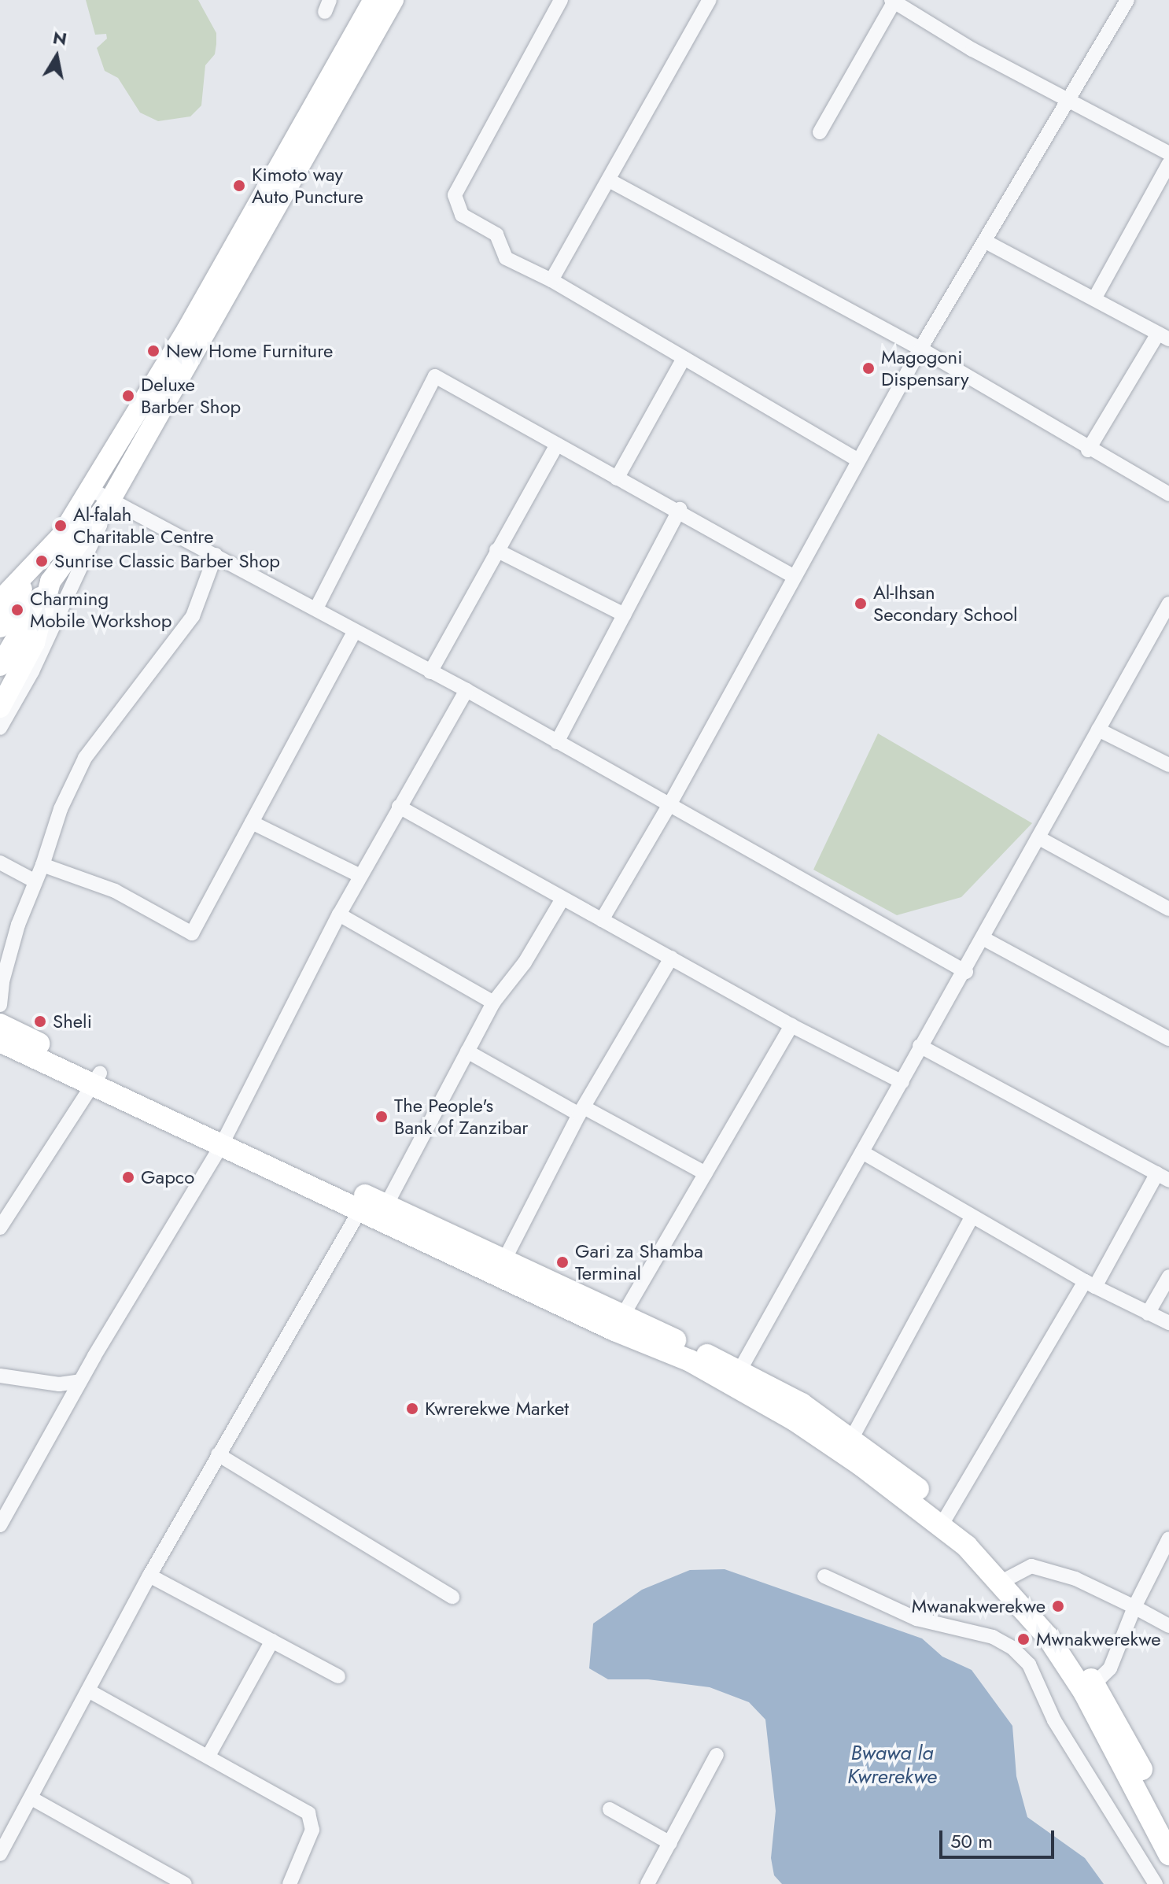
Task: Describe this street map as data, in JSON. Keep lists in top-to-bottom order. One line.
{"water":["Bwawa la Kwrerekwe"],"places":["Kimoto way Auto Puncture","New Home Furniture","Magogoni Dispensary","Deluxe Barber Shop","Al-falah Charitable Centre","Sunrise Classic Barber Shop","Al-Ihsan Secondary School","Charming Mobile Workshop","Sheli","The People's Bank of Zanzibar","Gapco","Gari za Shamba Terminal","Kwrerekwe Market","Mwanakwerekwe","Mwnakwerekwe"],"scale_bar":"50 m","north":"top"}
